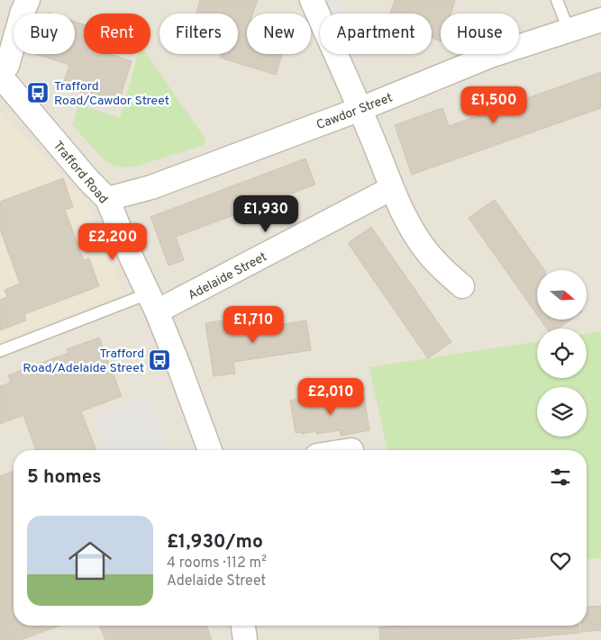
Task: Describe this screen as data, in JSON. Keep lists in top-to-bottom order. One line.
{"streets":{"street":["Cawdor Street","Trafford Road","Adelaide Street"]},"crossings":[["Cawdor Street","Trafford Road"],["Trafford Road","Adelaide Street"]],"places":{"bus stop":["Trafford Road/Cawdor Street","Trafford Road/Adelaide Street"]},"north":"right","page":{"chip":["Buy","Rent","Filters","New","Apartment","House"],"price":["£1,500","£1,930","£2,200","£1,710","£2,010"],"heading":"5 homes","list":[{"name":"£1,930/mo","note":"4 rooms · 112 m² · Adelaide Street"}]}}
